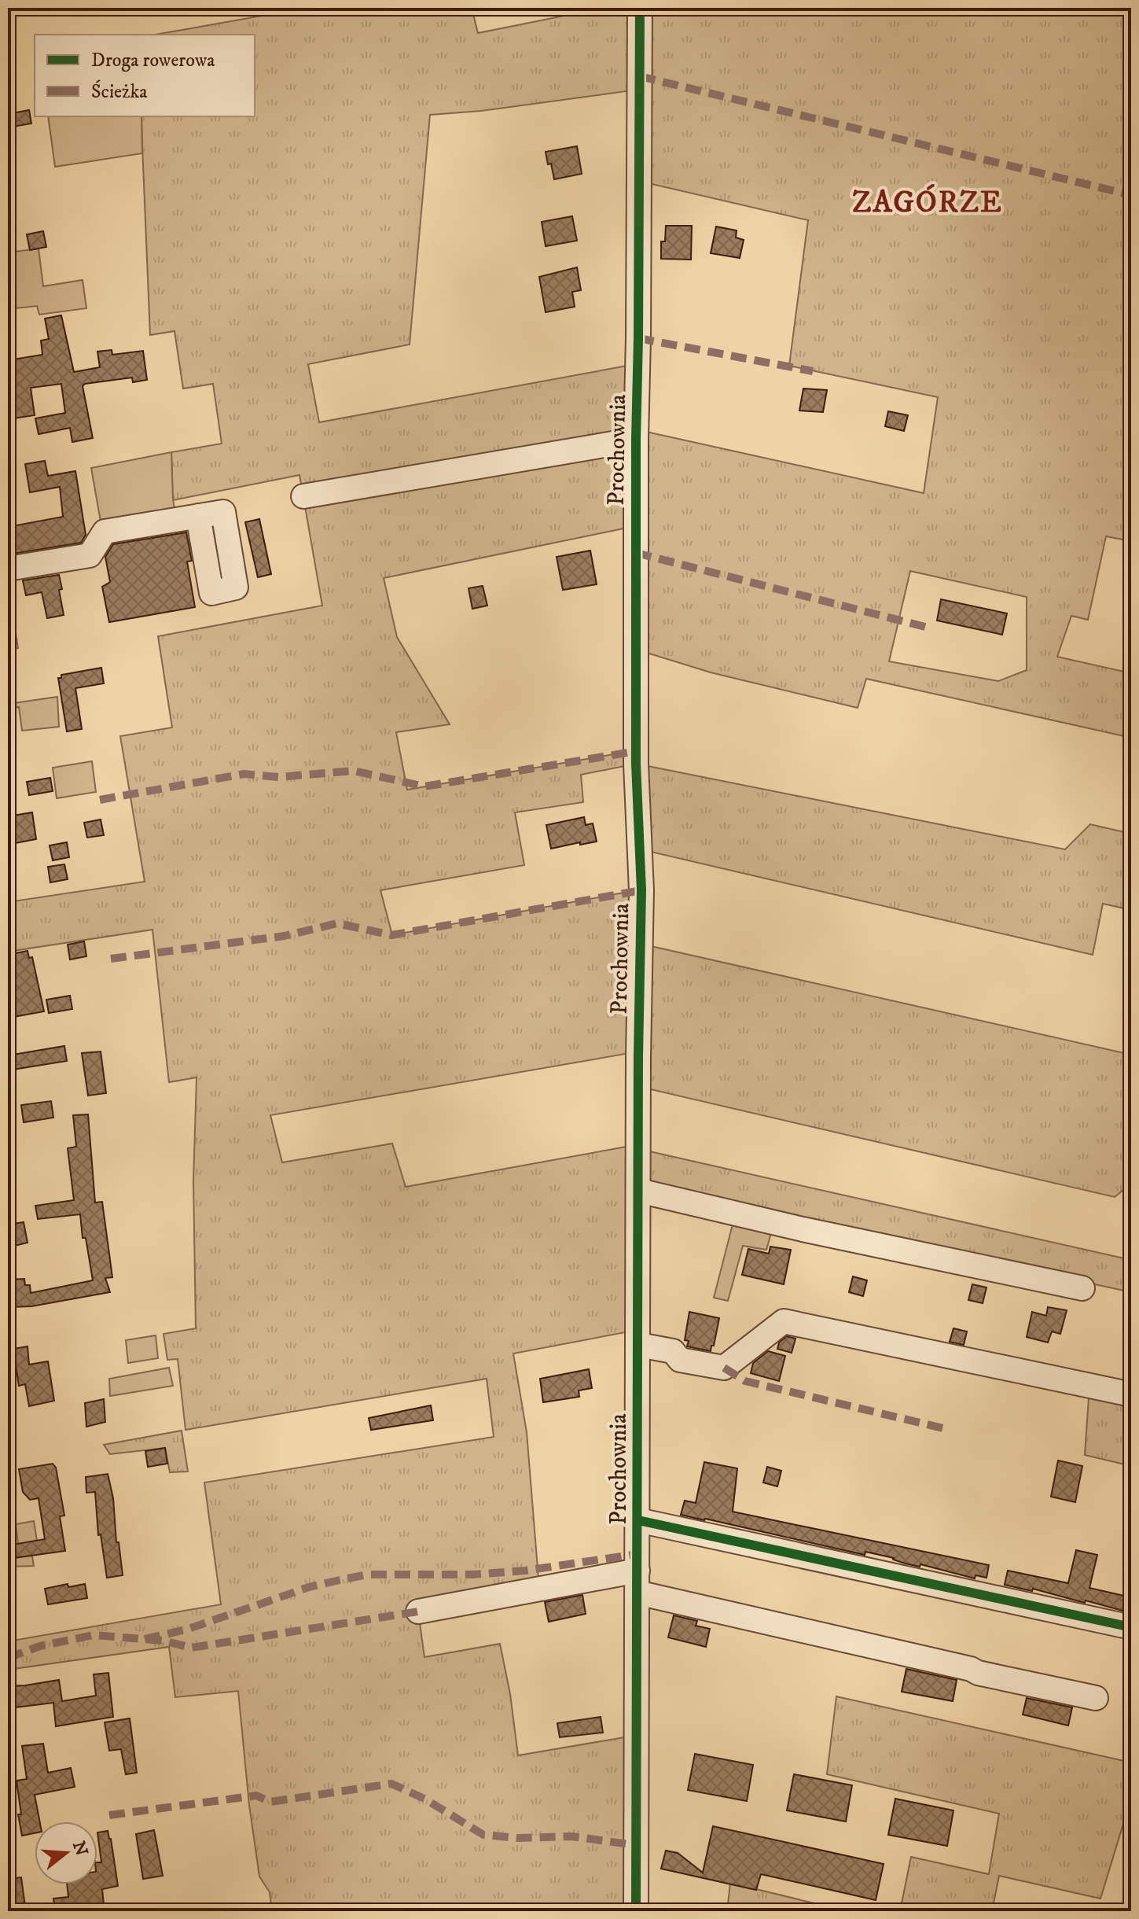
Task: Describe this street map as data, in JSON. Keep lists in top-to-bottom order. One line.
{"streets":{"street":["Prochownia"]},"districts":["ZAGÓRZE"],"legend":["Droga rowerowa","Ścieżka"],"north":"right"}
